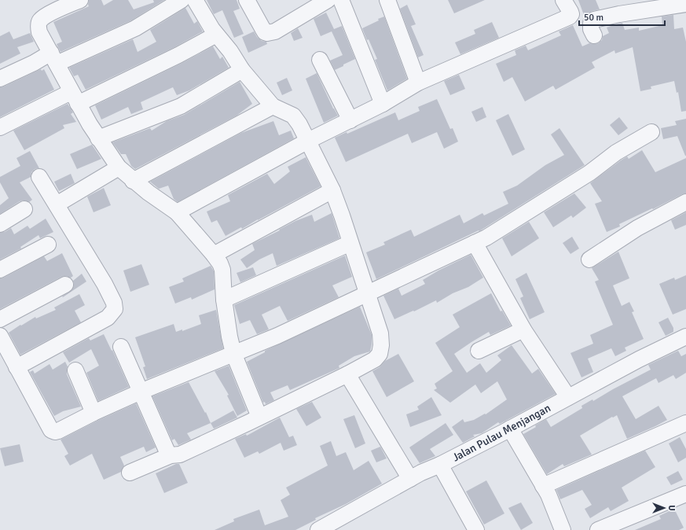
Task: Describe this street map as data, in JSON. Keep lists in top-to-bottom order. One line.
{"streets":{"street":["Jalan Pulau Menjangan"]},"scale_bar":"50 m","north":"right"}
